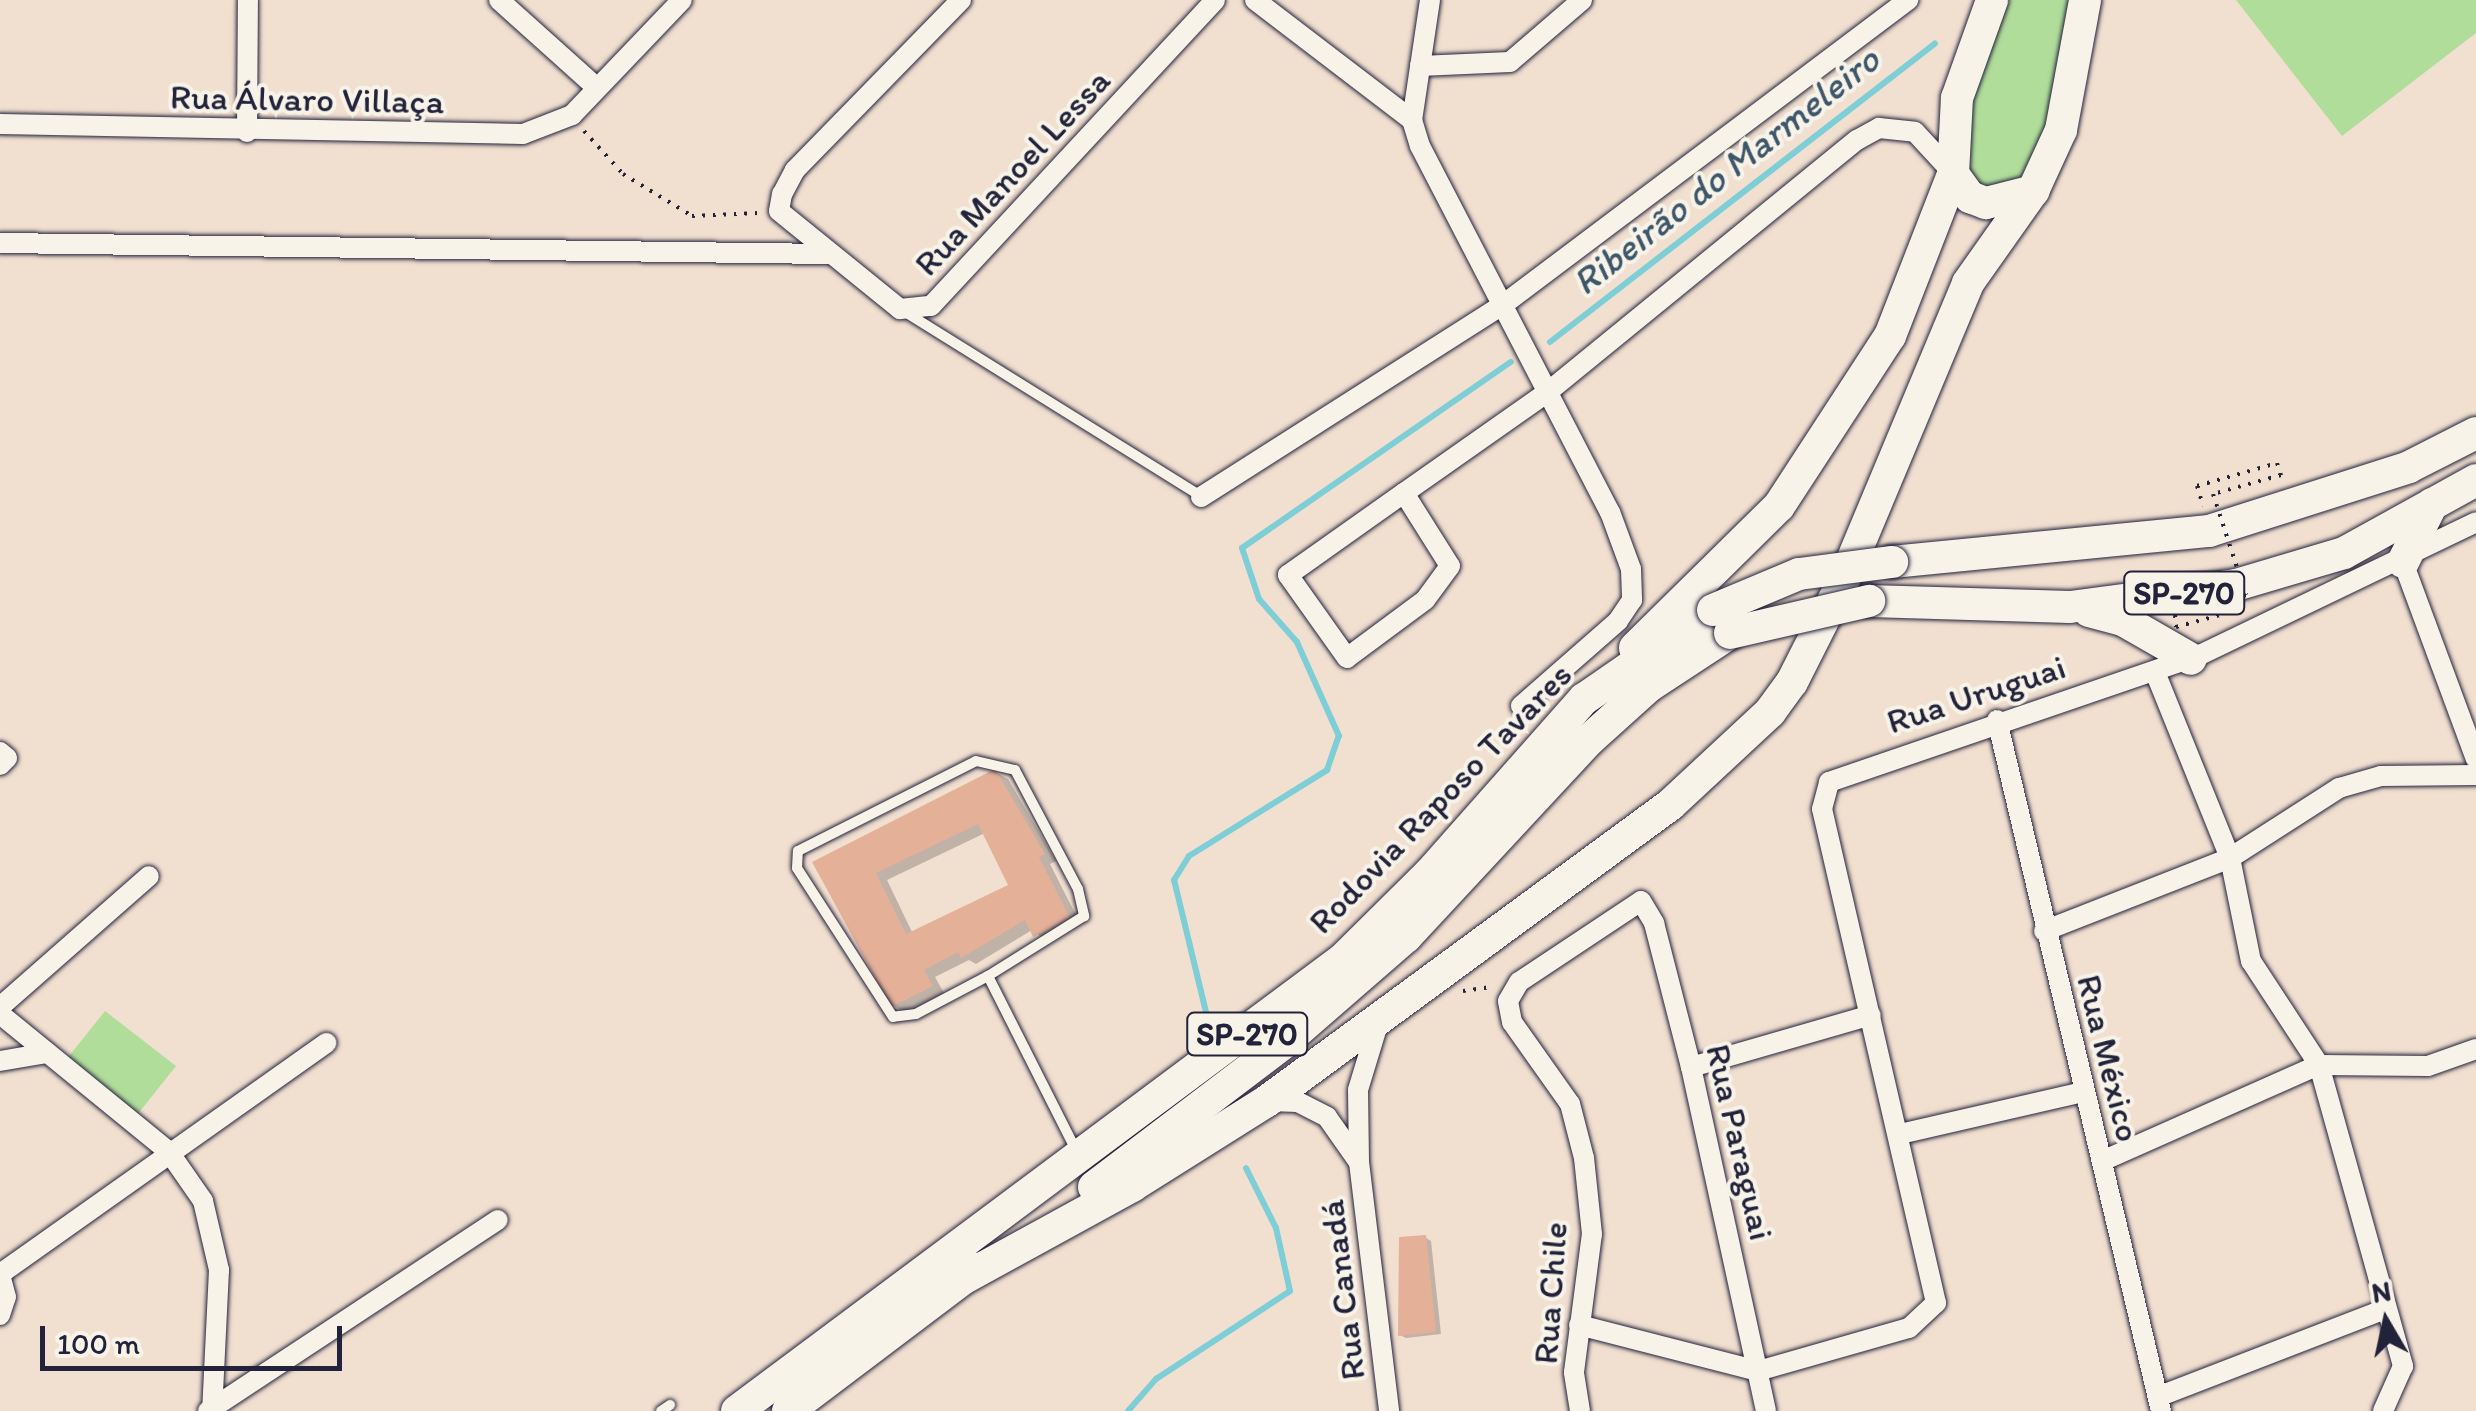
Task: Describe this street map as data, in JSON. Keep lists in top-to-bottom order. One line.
{"streets":{"highway":["SP-270","Rodovia Raposo Tavares"],"street":["Rua Álvaro Villaça","Rua Manoel Lessa","Rua Uruguai","Rua México","Rua Paraguai","Rua Canadá","Rua Chile"]},"crossings":[["Rua Uruguai","Rua México"],["Rua Uruguai","Rua Paraguai"],["Rua Paraguai","Rua Chile"]],"water":["Ribeirão do Marmeleiro"],"scale_bar":"100 m","north":"top"}
